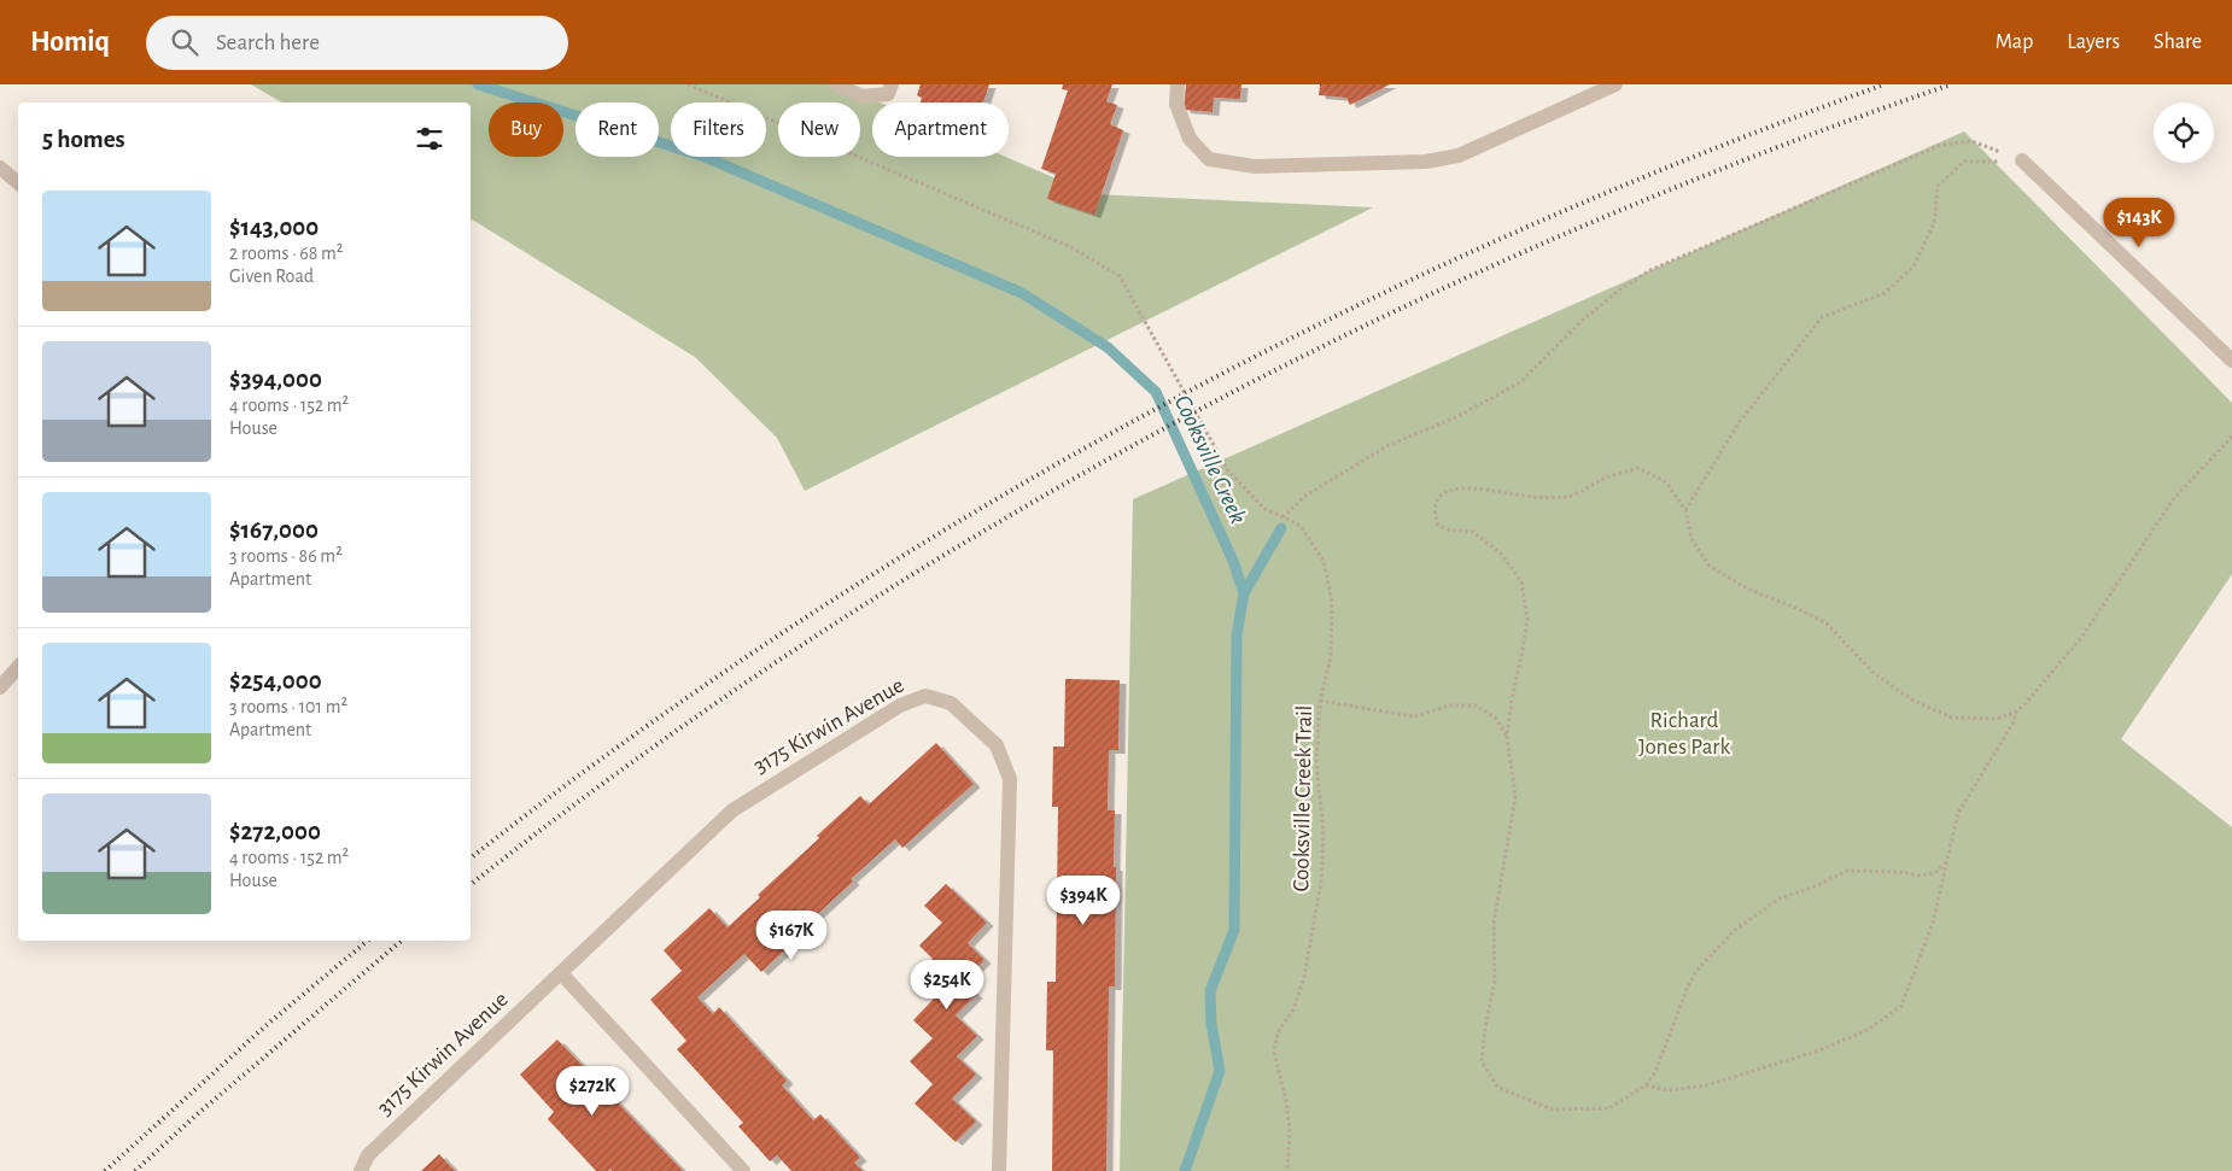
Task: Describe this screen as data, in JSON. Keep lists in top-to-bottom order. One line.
{"streets":{"street":["3175 Kirwin Avenue"],"path":["Cooksville Creek Trail"]},"water":["Cooksville Creek"],"parks":["Richard Jones Park"],"page":{"header":"Homiq","search":"Search here","nav":["Map","Layers","Share"],"chip":["Buy","Rent","Filters","New","Apartment"],"heading":"5 homes","list":[{"name":"$143,000","note":"2 rooms · 68 m² · Given Road"},{"name":"$394,000","note":"4 rooms · 152 m² · House"},{"name":"$167,000","note":"3 rooms · 86 m² · Apartment"},{"name":"$254,000","note":"3 rooms · 101 m² · Apartment"},{"name":"$272,000","note":"4 rooms · 152 m² · House"}],"price":["$143K","$394K","$167K","$254K","$272K"]}}
